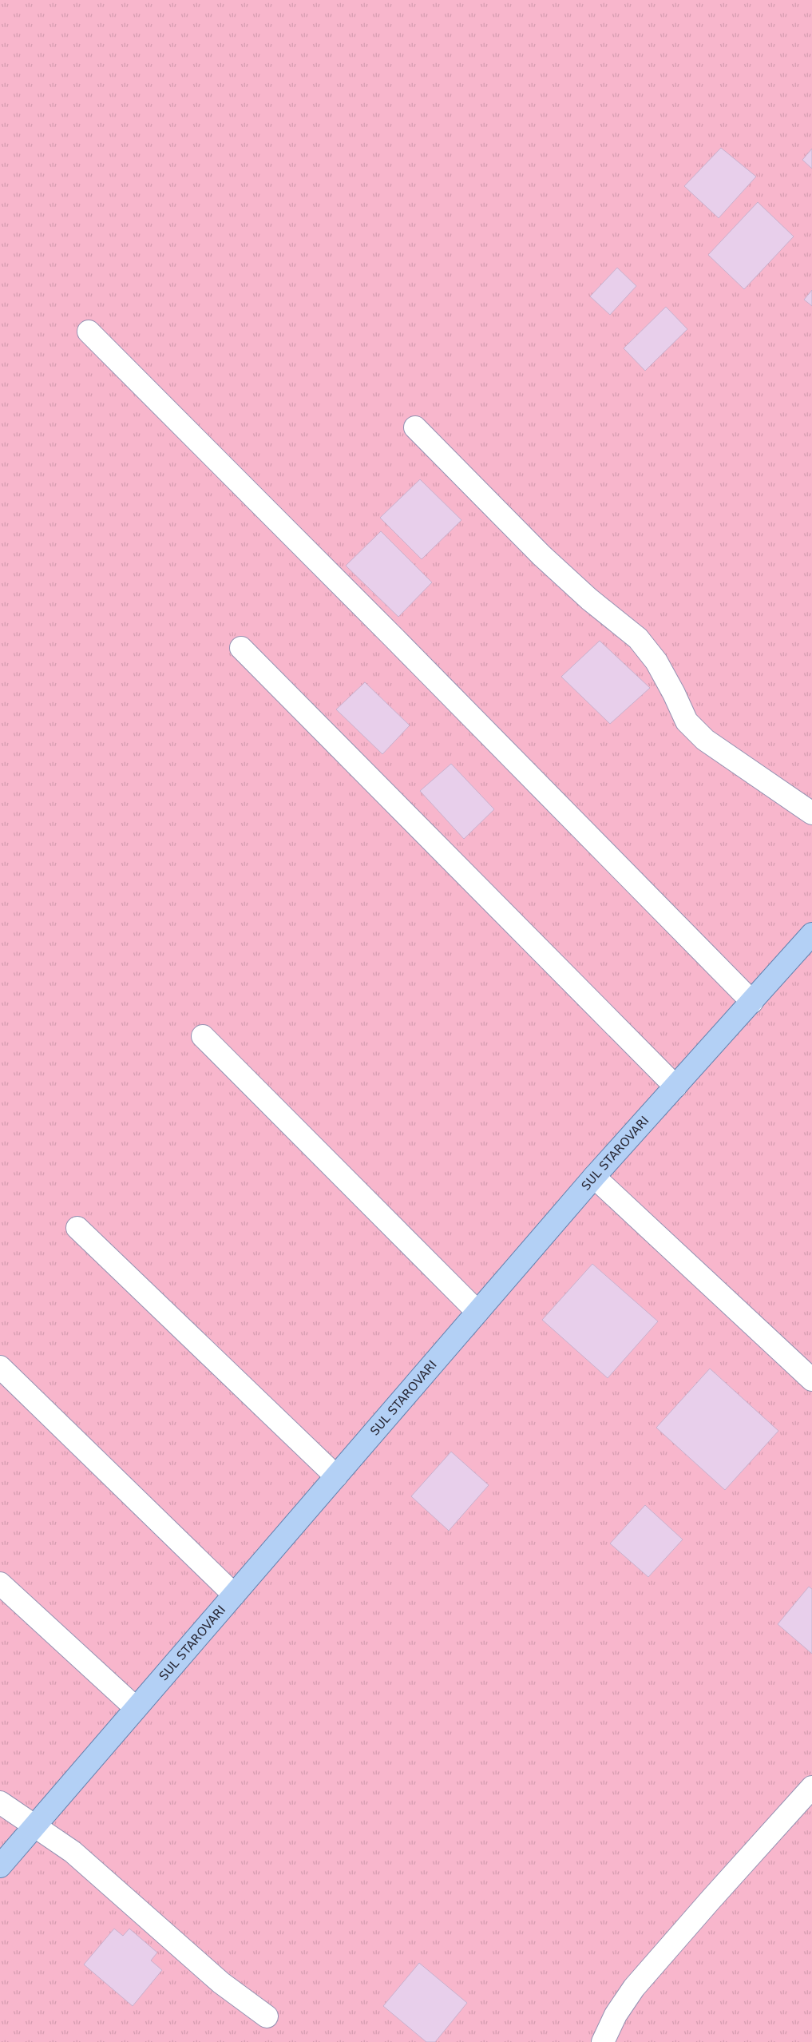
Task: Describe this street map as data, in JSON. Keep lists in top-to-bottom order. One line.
{"streets":{"main road":["SUL STAROVARI"]}}
